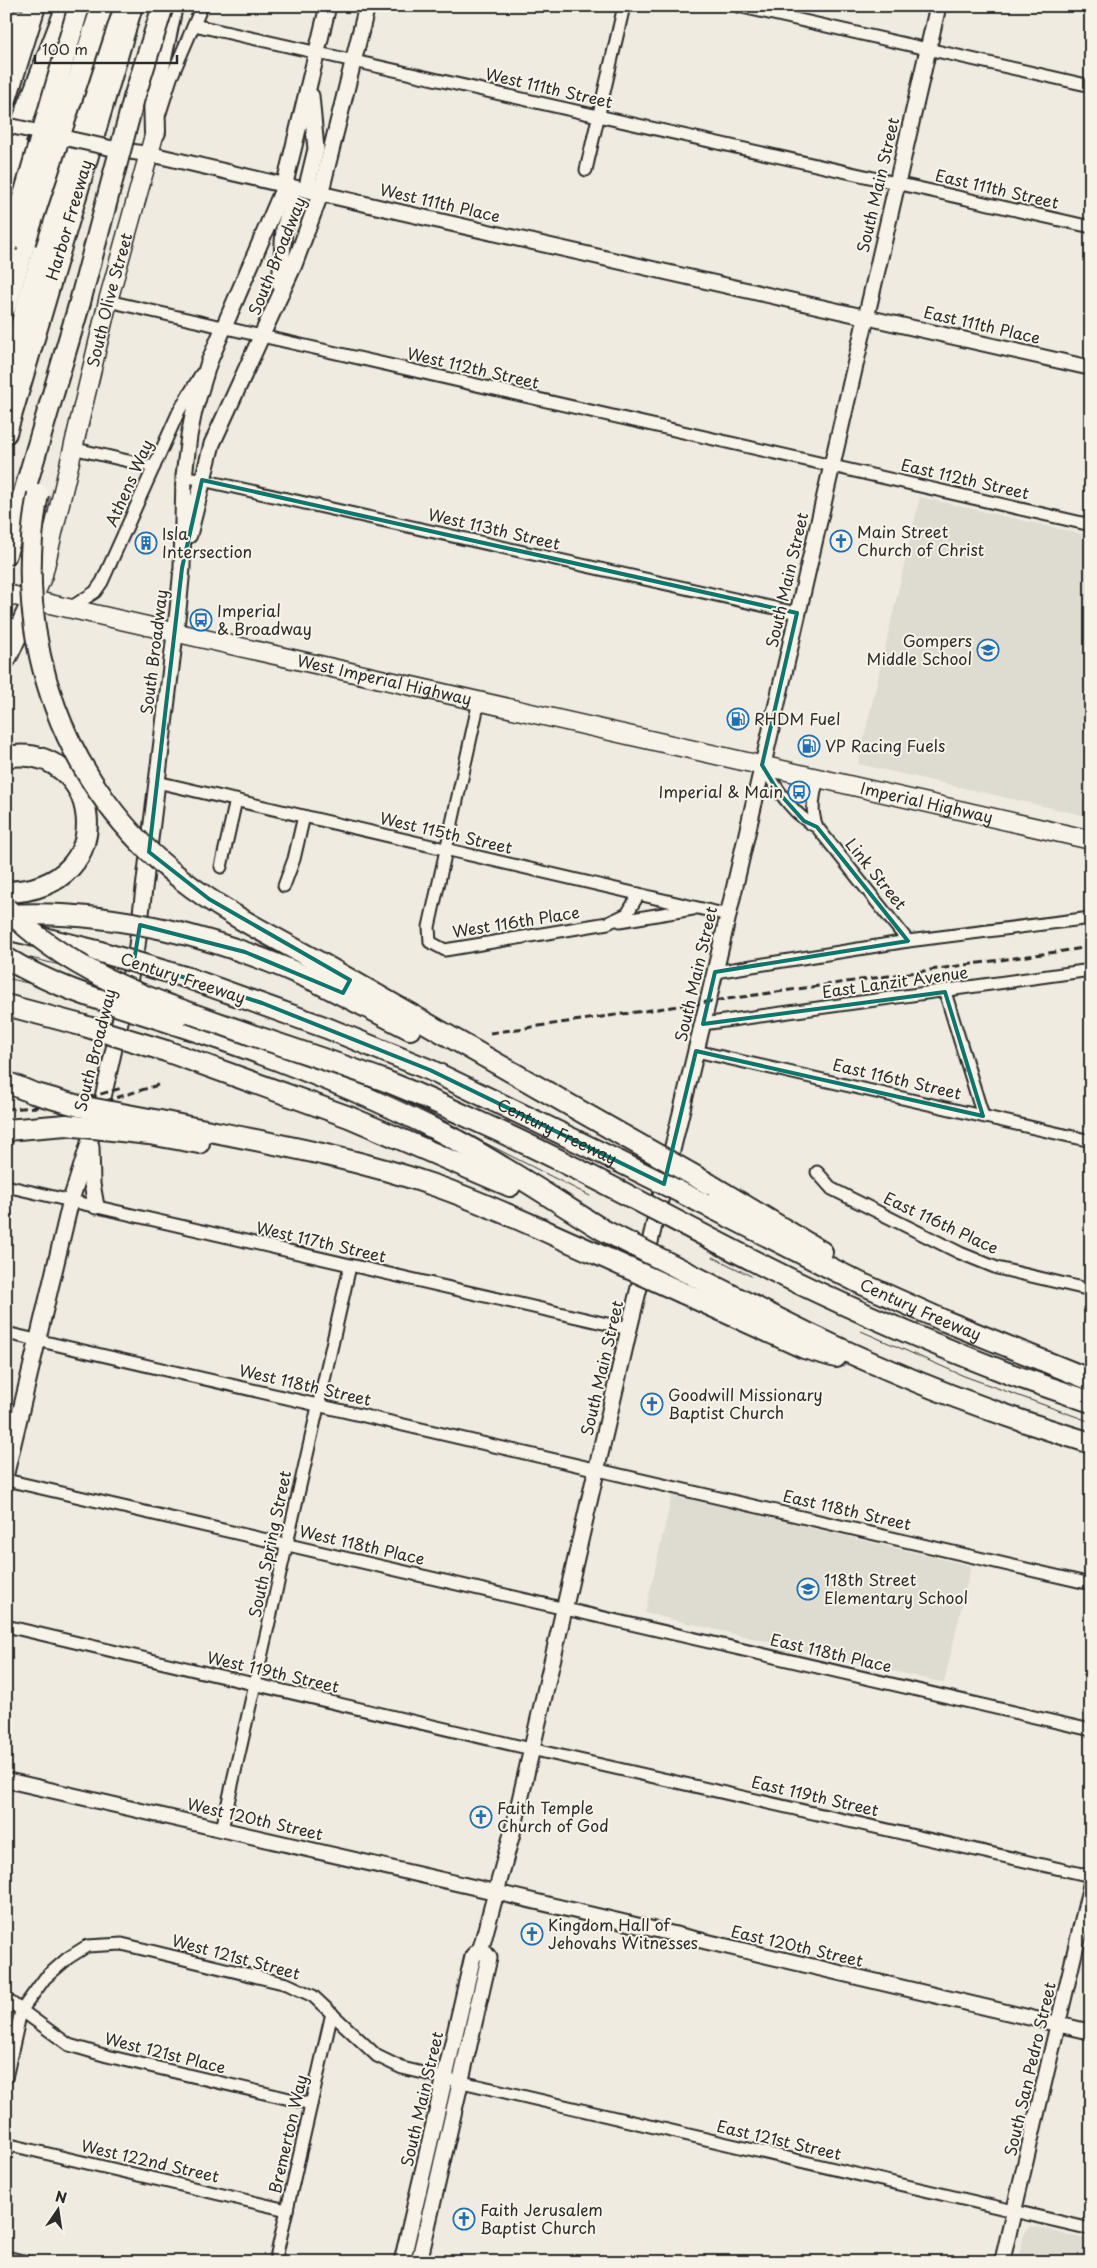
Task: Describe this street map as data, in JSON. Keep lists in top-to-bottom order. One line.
{"streets":{"highway":["Harbor Freeway","Century Freeway"],"main road":["South Main Street","South Broadway","South Olive Street","West Imperial Highway","Imperial Highway"],"street":["West 111th Street","East 111th Street","West 111th Place","East 111th Place","West 112th Street","East 112th Street","Athens Way","West 113th Street","West 115th Street","Link Street","West 116th Place","East Lanzit Avenue","East 116th Street","East 116th Place","West 117th Street","West 118th Street","East 118th Street","South Spring Street","West 118th Place","East 118th Place","West 119th Street","East 119th Street","West 120th Street","East 120th Street","West 121st Street","West 121st Place","South San Pedro Street","Bremerton Way","East 121st Street","West 122nd Street"]},"crossings":[["West 111th Street","South Main Street"],["West 111th Street","East 111th Street"],["West 111th Street","South Broadway"],["West 111th Street","South Olive Street"],["South Main Street","East 111th Street"],["South Main Street","West 111th Place"],["South Main Street","East 111th Place"],["South Main Street","West 112th Street"],["South Main Street","East 112th Street"],["South Main Street","West 113th Street"],["South Main Street","West Imperial Highway"],["South Main Street","Imperial Highway"],["South Main Street","West 115th Street"],["South Main Street","Link Street"],["South Main Street","East Lanzit Avenue"],["South Main Street","East 116th Street"],["South Main Street","West 117th Street"],["South Main Street","West 118th Street"],["South Main Street","East 118th Street"],["South Main Street","West 118th Place"],["South Main Street","East 118th Place"],["South Main Street","West 119th Street"],["South Main Street","East 119th Street"],["South Main Street","West 120th Street"],["South Main Street","East 120th Street"],["South Main Street","West 121st Street"],["South Main Street","East 121st Street"],["West 111th Place","South Broadway"],["West 111th Place","South Olive Street"],["West 111th Place","East 111th Place"],["South Broadway","West 112th Street"],["South Broadway","Athens Way"],["South Broadway","West 113th Street"],["South Broadway","West Imperial Highway"],["South Broadway","West 115th Street"],["South Broadway","West 117th Street"],["South Broadway","West 118th Street"],["South Olive Street","West 112th Street"],["South Olive Street","West Imperial Highway"],["West 112th Street","East 112th Street"],["Athens Way","West Imperial Highway"],["West Imperial Highway","Imperial Highway"],["West Imperial Highway","Link Street"],["Imperial Highway","Link Street"],["West 115th Street","West 116th Place"],["West 117th Street","South Spring Street"],["West 118th Street","East 118th Street"],["West 118th Street","South Spring Street"],["South Spring Street","West 118th Place"],["South Spring Street","West 119th Street"],["South Spring Street","West 120th Street"],["West 118th Place","East 118th Place"],["West 119th Street","East 119th Street"],["West 120th Street","East 120th Street"],["East 120th Street","South San Pedro Street"],["West 121st Street","West 121st Place"],["West 121st Street","Bremerton Way"],["West 121st Street","East 121st Street"],["West 121st Place","Bremerton Way"],["South San Pedro Street","East 121st Street"],["Bremerton Way","West 122nd Street"]],"places":{"church":["Main Street Church of Christ","Goodwill Missionary Baptist Church","Faith Temple Church of God","Kingdom Hall of Jehovahs Witnesses","Faith Jerusalem Baptist Church"],"building":["Isla Intersection"],"bus stop":["Imperial & Broadway","Imperial & Main"],"school or university":["Gompers Middle School","118th Street Elementary School"],"fuel station":["RHDM Fuel","VP Racing Fuels"]},"scale_bar":"100 m","north":"top"}
